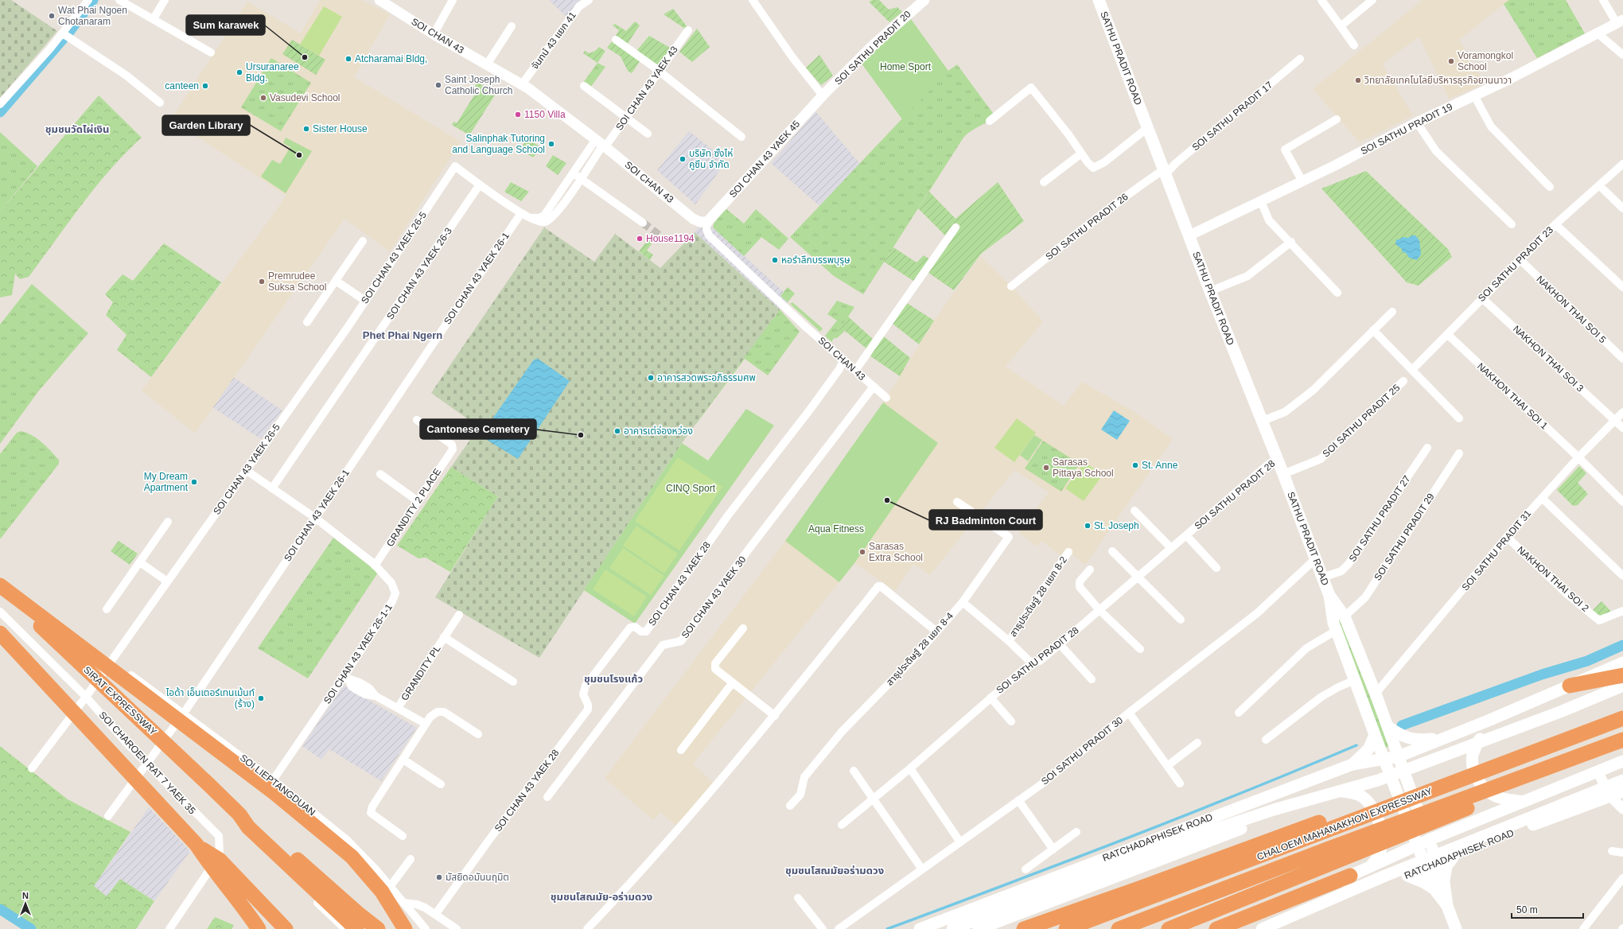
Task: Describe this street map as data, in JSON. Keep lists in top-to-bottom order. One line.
{"streets":{"highway":["SIRAT EXPRESSWAY","CHALOEM MAHANAKHON EXPRESSWAY"],"main road":["SATHU PRADIT ROAD","RATCHADAPHISEK ROAD"],"street":["SOI CHAN 43","จันทน์ 43 แยก 41","SOI SATHU PRADIT 20","SOI CHAN 43 YAEK 43","SOI SATHU PRADIT 17","SOI SATHU PRADIT 19","SOI CHAN 43 YAEK 45","SOI SATHU PRADIT 26","SOI CHAN 43 YAEK 26-5","SOI SATHU PRADIT 23","SOI CHAN 43 YAEK 26-3","SOI CHAN 43 YAEK 26-1","NAKHON THAI SOI 5","NAKHON THAI SOI 3","NAKHON THAI SOI 1","SOI SATHU PRADIT 25","SOI SATHU PRADIT 28","GRANDITY 2 PLACE","SOI SATHU PRADIT 27","SOI SATHU PRADIT 29","SOI SATHU PRADIT 31","NAKHON THAI SOI 2","SOI CHAN 43 YAEK 28","สาธุประดิษฐ์ 28 แยก 8-2","SOI CHAN 43 YAEK 30","สาธุประดิษฐ์ 28 แยก 8-4","SOI CHAN 43 YAEK 26-1-1","GRANDITY PL","SOI SATHU PRADIT 30","SOI CHAROEN RAT 7 YAEK 35","SOI LIEPTANGDUAN"]},"crossings":[["SOI CHAN 43","จันทน์ 43 แยก 41"],["SOI CHAN 43","SOI CHAN 43 YAEK 43"],["SOI CHAN 43","SOI CHAN 43 YAEK 45"],["SOI CHAN 43","SOI CHAN 43 YAEK 28"],["SOI CHAN 43","SOI CHAN 43 YAEK 30"],["SOI SATHU PRADIT 20","SOI CHAN 43 YAEK 45"],["SATHU PRADIT ROAD","SOI SATHU PRADIT 17"],["SATHU PRADIT ROAD","SOI SATHU PRADIT 19"],["SATHU PRADIT ROAD","SOI SATHU PRADIT 26"],["SATHU PRADIT ROAD","SOI SATHU PRADIT 25"],["SATHU PRADIT ROAD","SOI SATHU PRADIT 28"],["SATHU PRADIT ROAD","SOI SATHU PRADIT 27"],["SATHU PRADIT ROAD","SOI SATHU PRADIT 29"],["SATHU PRADIT ROAD","SOI SATHU PRADIT 31"],["SATHU PRADIT ROAD","SOI SATHU PRADIT 30"],["SATHU PRADIT ROAD","RATCHADAPHISEK ROAD"],["SOI SATHU PRADIT 17","SOI SATHU PRADIT 26"],["SOI CHAN 43 YAEK 26-5","SOI CHAN 43 YAEK 26-3"],["SOI CHAN 43 YAEK 26-5","SOI CHAN 43 YAEK 26-1-1"],["SOI CHAN 43 YAEK 26-5","SOI CHAROEN RAT 7 YAEK 35"],["SOI CHAN 43 YAEK 26-5","SOI LIEPTANGDUAN"],["SOI SATHU PRADIT 23","NAKHON THAI SOI 5"],["SOI SATHU PRADIT 23","NAKHON THAI SOI 3"],["SOI SATHU PRADIT 23","NAKHON THAI SOI 1"],["SOI CHAN 43 YAEK 26-3","SOI CHAN 43 YAEK 26-1-1"],["SOI CHAN 43 YAEK 26-1","SOI CHAN 43 YAEK 26-1-1"],["SOI CHAN 43 YAEK 26-1","SOI CHAROEN RAT 7 YAEK 35"],["SOI CHAN 43 YAEK 26-1","SOI LIEPTANGDUAN"],["NAKHON THAI SOI 3","SOI SATHU PRADIT 31"],["NAKHON THAI SOI 1","SOI SATHU PRADIT 31"],["GRANDITY 2 PLACE","SOI CHAN 43 YAEK 26-1-1"],["SOI SATHU PRADIT 31","NAKHON THAI SOI 2"],["SOI CHAN 43 YAEK 26-1-1","GRANDITY PL"],["SOI CHAN 43 YAEK 26-1-1","SOI LIEPTANGDUAN"]],"districts":["ชุมชนวัดไผ่เงิน","Phet Phai Ngern","ชุมชนโรงแก้ว","ชุมชนโสณมัยอร่ามดวง","ชุมชนโสณมัย-อร่ามดวง"],"parks":["Home Sport","CINQ Sport","Aqua Fitness"],"places":["Wat Phai Ngoen Chotanaram","Sum karawek","Atcharamai Bldg,","Voramongkol School","Ursuranaree Bldg.","วิทยาลัยเทคโนโลยีบริหารธุรกิจยานนาวา","Saint Joseph Catholic Church","canteen","Vasudevi School","1150 Villa","Sister House","Salinphak Tutoring and Language School","Garden Library","บริษัท ซั่งไห่ คูซีน จำกัด","House1194","หอรำลึกบรรพบุรุษ","Premrudee Suksa School","อาคารสวดพระอภิธรรมศพ","อาคารเต่จ่องหว่อง","Cantonese Cemetery","St. Anne","Sarasas Pittaya School","My Dream Apartment","RJ Badminton Court","St. Joseph","Sarasas Extra School","ไอด้า เอ็นเตอร์เทนเม้นท์ (ร้าง)","มัสยิดอมันนฤมิต"],"scale_bar":"50 m","north":"top"}
